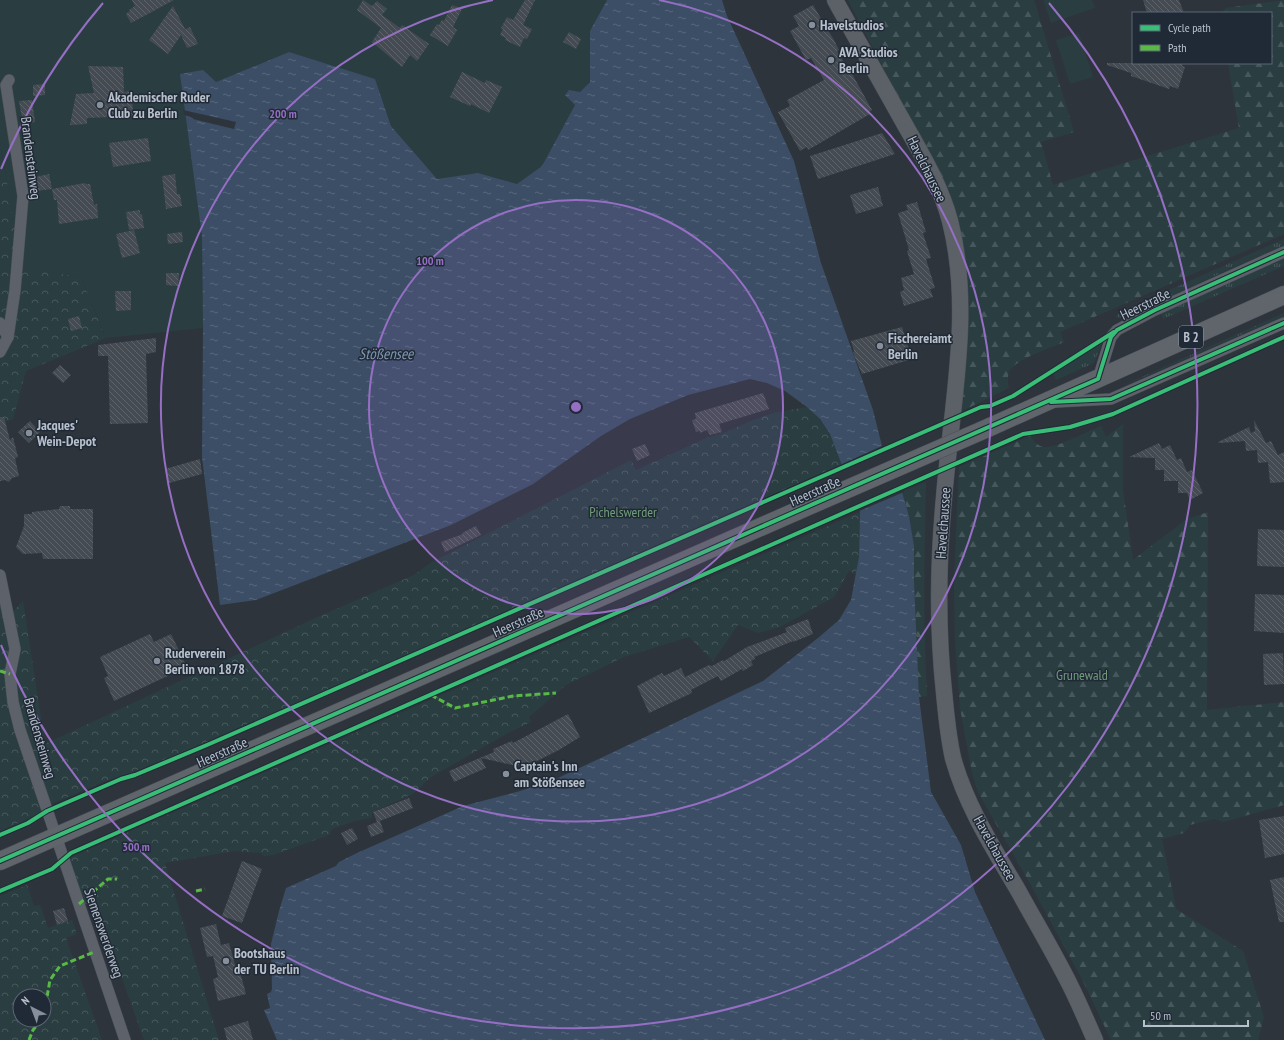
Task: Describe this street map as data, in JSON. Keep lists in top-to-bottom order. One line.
{"streets":{"main road":["Heerstraße","B 2"],"street":["Brandensteinweg","Havelchaussee","Siemenswerderweg"]},"crossings":[["Brandensteinweg","Heerstraße"],["Brandensteinweg","Siemenswerderweg"],["Heerstraße","Siemenswerderweg"]],"water":["Stößensee"],"parks":["Pichelswerder","Grunewald"],"places":["Havelstudios","AVA Studios Berlin","Akademischer Ruder Club zu Berlin","Fischereiamt Berlin","Jacques' Wein-Depot","Ruderverein Berlin von 1878","Captain's Inn am Stößensee","Bootshaus der TU Berlin"],"legend":["Cycle path","Path"],"scale_bar":"50 m","north":"top left","rings":["200 m","100 m","300 m"]}
